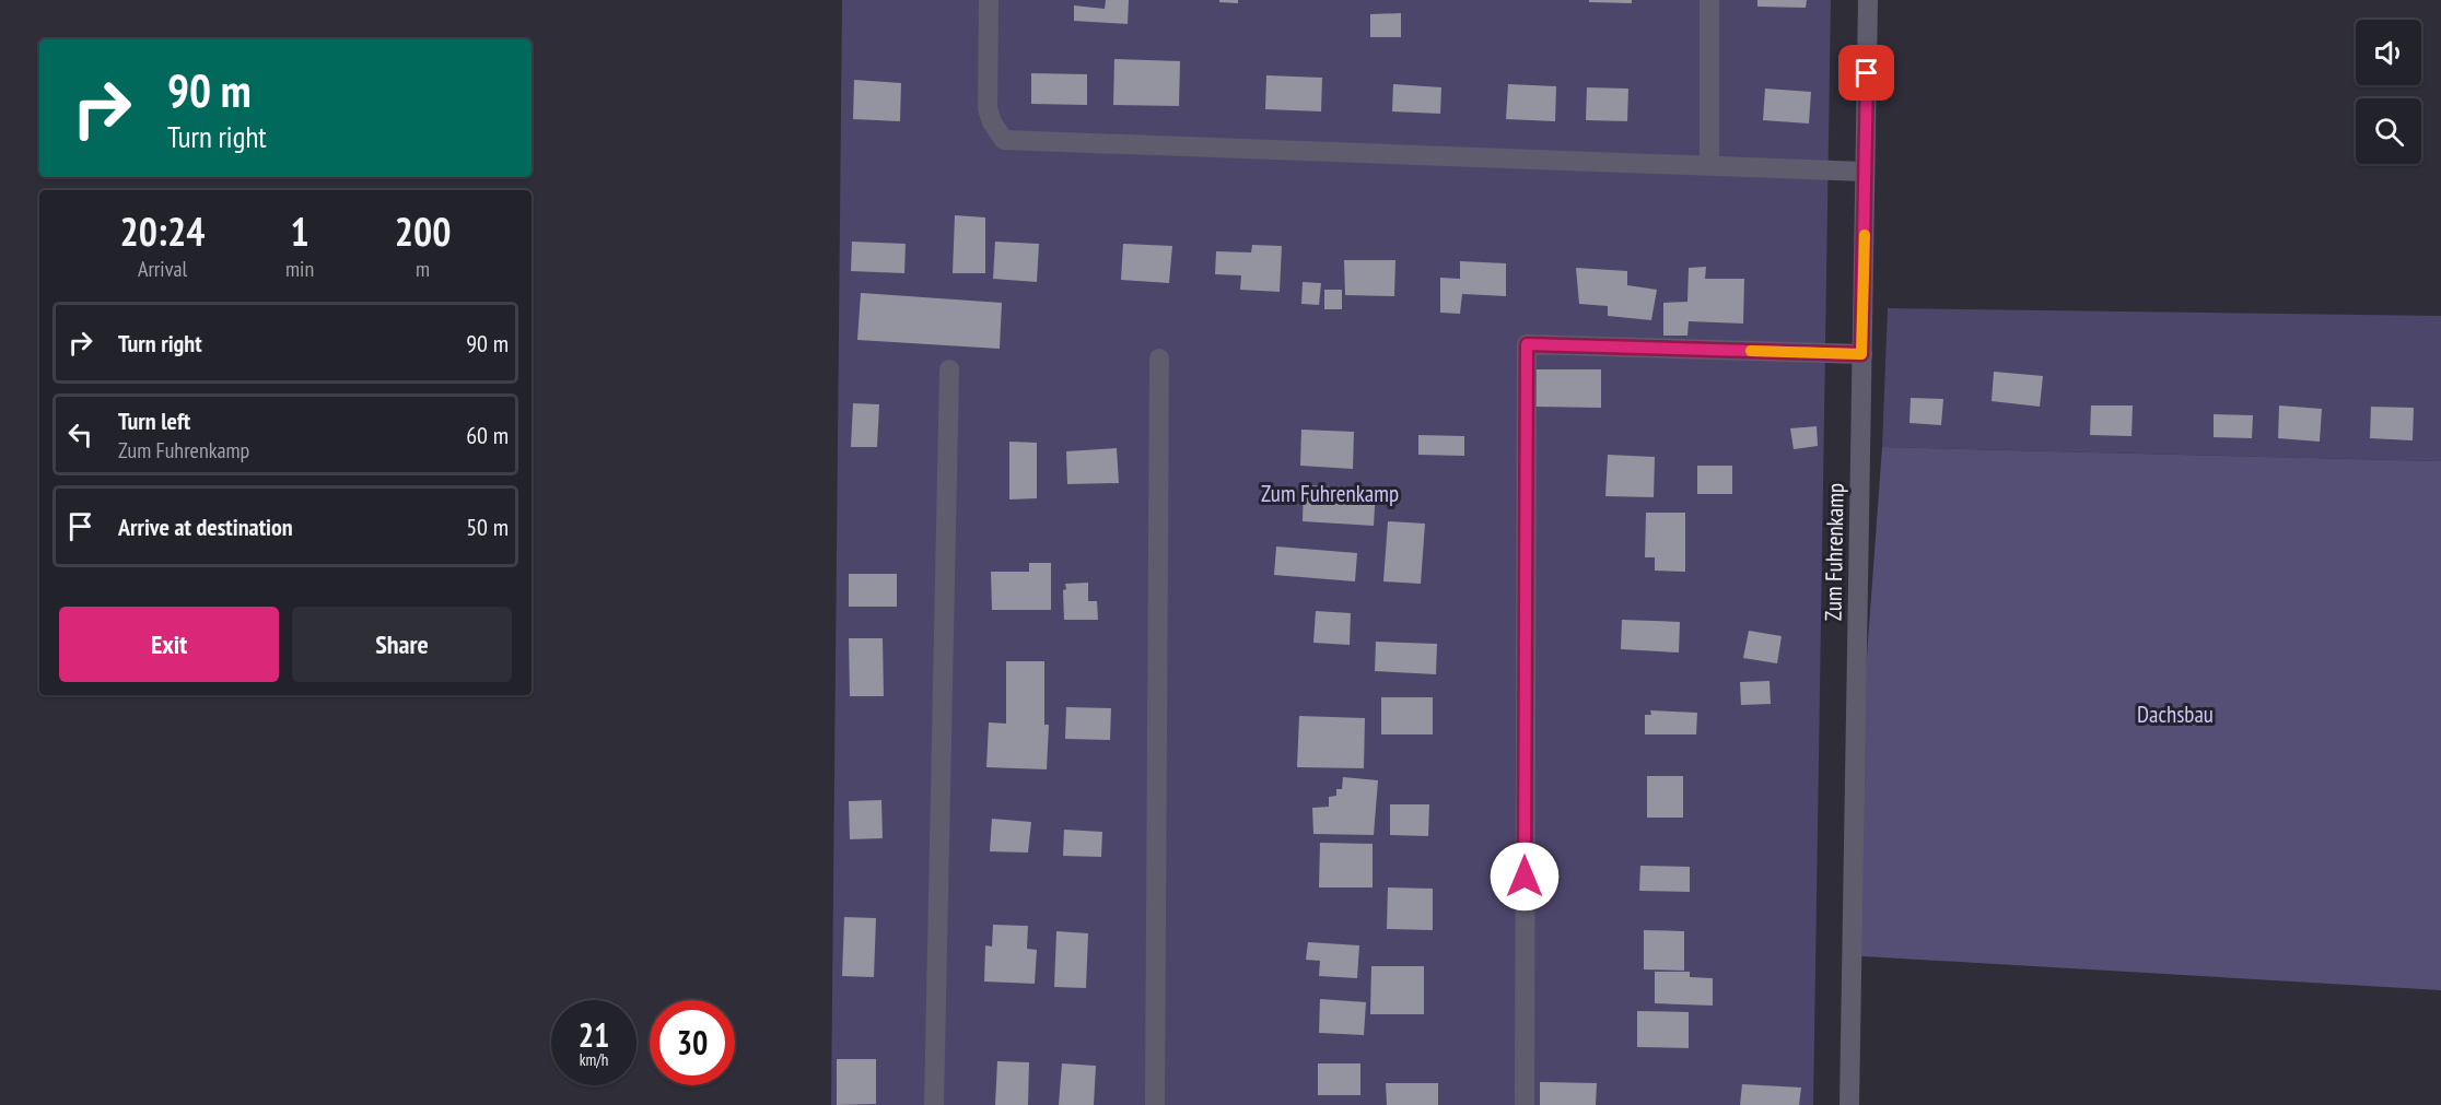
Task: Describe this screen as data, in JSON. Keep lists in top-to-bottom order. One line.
{"streets":{"street":["Zum Fuhrenkamp"]},"parks":["Zum Fuhrenkamp","Dachsbau"],"page":{"turn":["90 m","Turn right"],"eta":["20:24","Arrival","1","min","200","m"],"list":[{"name":"Turn right","value":"90 m"},{"name":"Turn left","note":"Zum Fuhrenkamp","value":"60 m"},{"name":"Arrive at destination","value":"50 m"}],"buttons":["Exit","Share"],"speed":"21 km/h","limit":"30"}}
